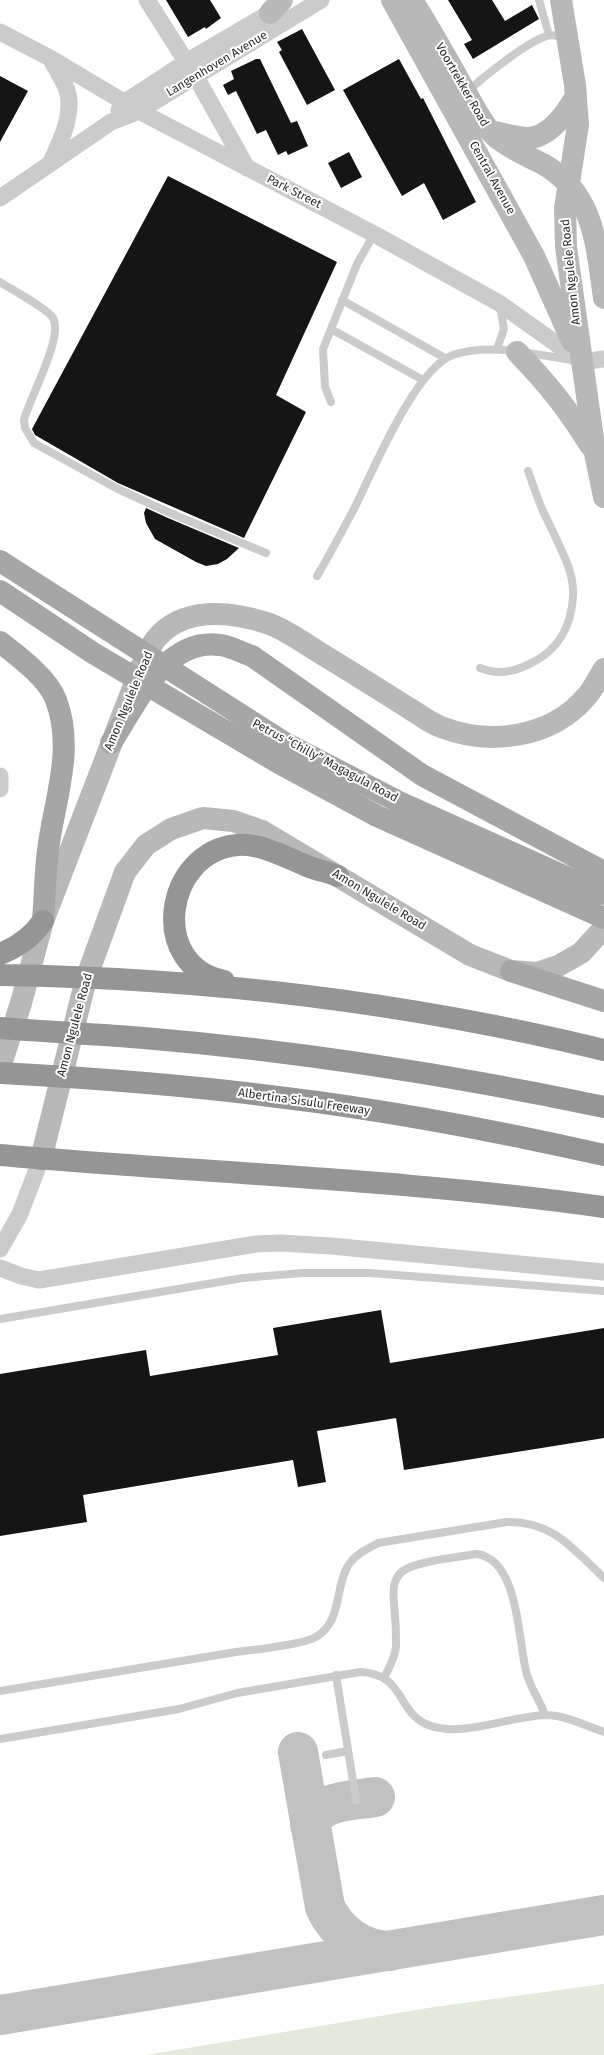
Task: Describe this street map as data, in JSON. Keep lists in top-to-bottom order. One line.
{"streets":{"highway":["Albertina Sisulu Freeway"],"main road":["Voortrekker Road","Central Avenue","Amon Ngulele Road","Petrus “Chilly” Magagula Road"],"street":["Langenhoven Avenue","Park Street"]},"crossings":[["Langenhoven Avenue","Park Street"],["Voortrekker Road","Amon Ngulele Road"],["Central Avenue","Park Street"],["Central Avenue","Amon Ngulele Road"],["Park Street","Amon Ngulele Road"]]}
